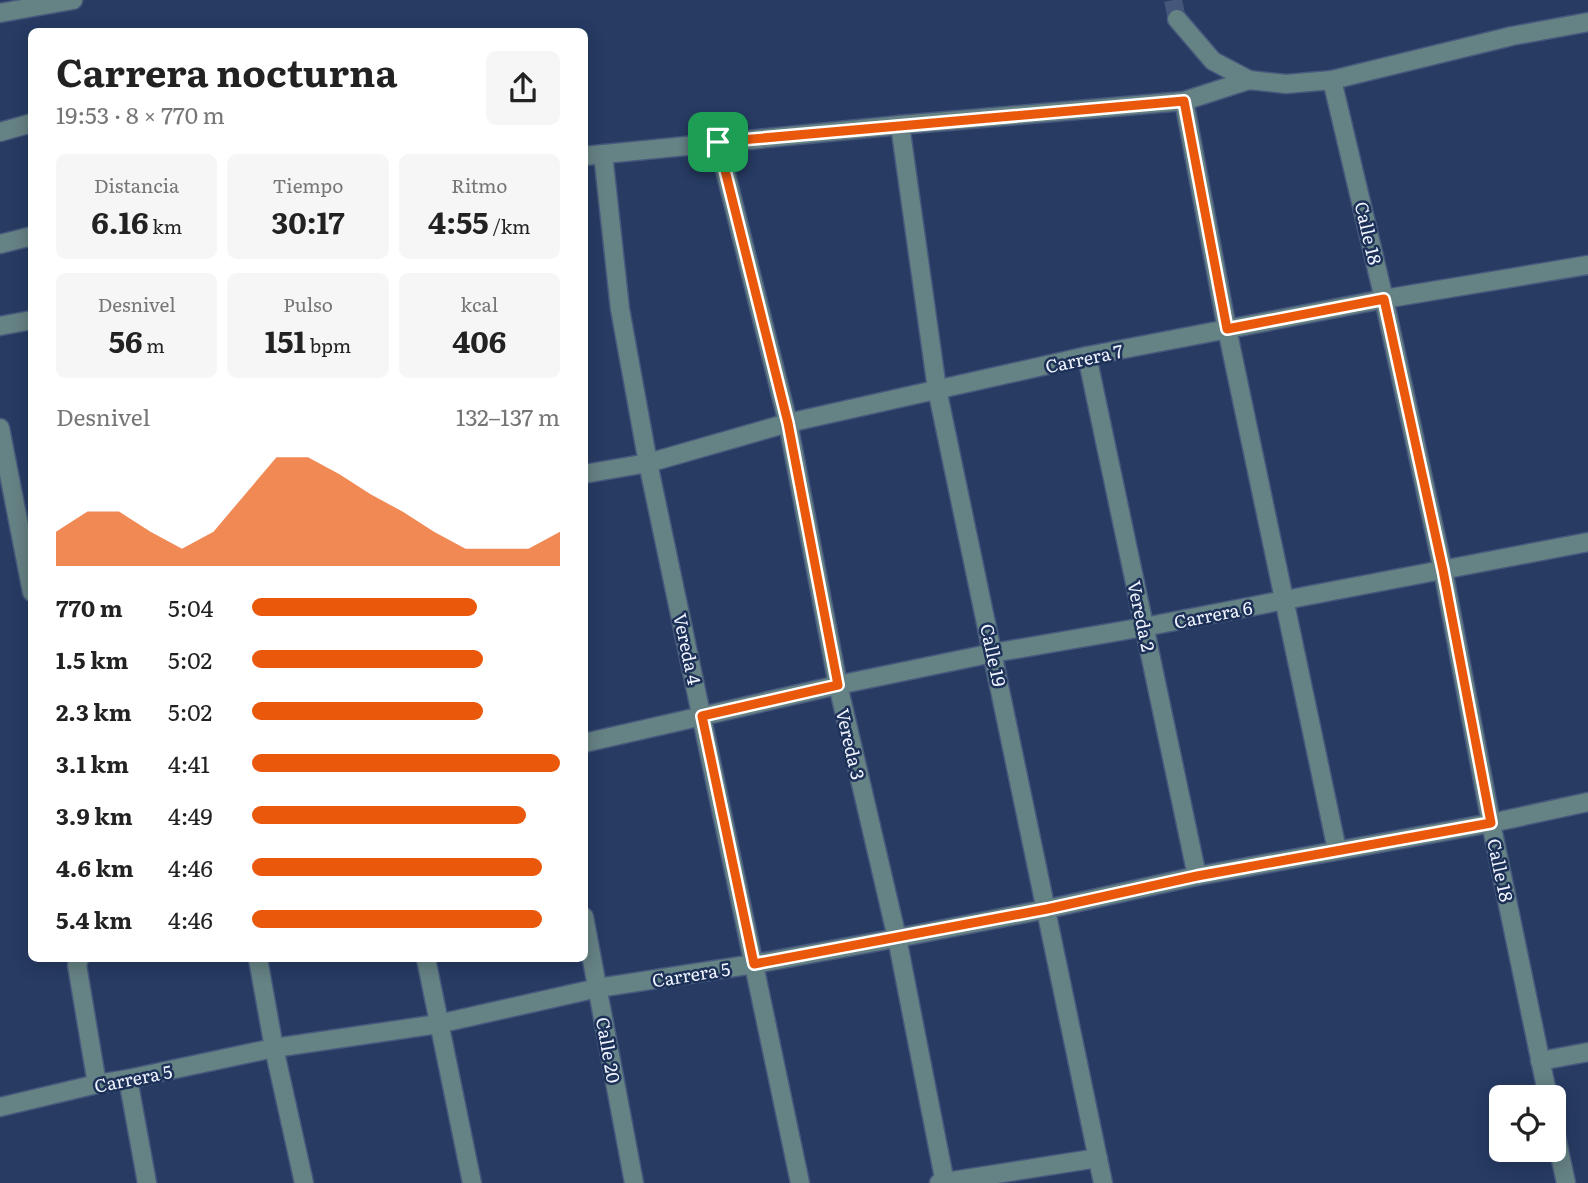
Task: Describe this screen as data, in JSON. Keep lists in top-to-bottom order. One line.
{"streets":{"street":["Calle 18","Carrera 7","Carrera 6","Vereda 2","Vereda 4","Calle 19","Vereda 3","Carrera 5","Calle 20"]},"crossings":[["Calle 18","Carrera 7"],["Calle 18","Carrera 6"],["Calle 18","Carrera 5"],["Carrera 7","Vereda 2"],["Carrera 7","Vereda 4"],["Carrera 7","Calle 19"],["Carrera 7","Vereda 3"],["Carrera 6","Vereda 2"],["Carrera 6","Vereda 4"],["Carrera 6","Calle 19"],["Carrera 6","Vereda 3"],["Vereda 2","Carrera 5"],["Vereda 4","Carrera 5"],["Calle 19","Carrera 5"],["Vereda 3","Carrera 5"],["Carrera 5","Calle 20"]],"page":{"heading":["Carrera nocturna","19:53 · 8 × 770 m"],"stats":[["Distancia","6.16 km"],["Tiempo","30:17"],["Ritmo","4:55 /km"],["Desnivel","56 m"],["Pulso","151 bpm"],["kcal","406"]],"chart":["Desnivel","132–137 m"],"list":[{"name":"770 m","note":"5:04"},{"name":"1.5 km","note":"5:02"},{"name":"2.3 km","note":"5:02"},{"name":"3.1 km","note":"4:41"},{"name":"3.9 km","note":"4:49"},{"name":"4.6 km","note":"4:46"},{"name":"5.4 km","note":"4:46"}]}}
